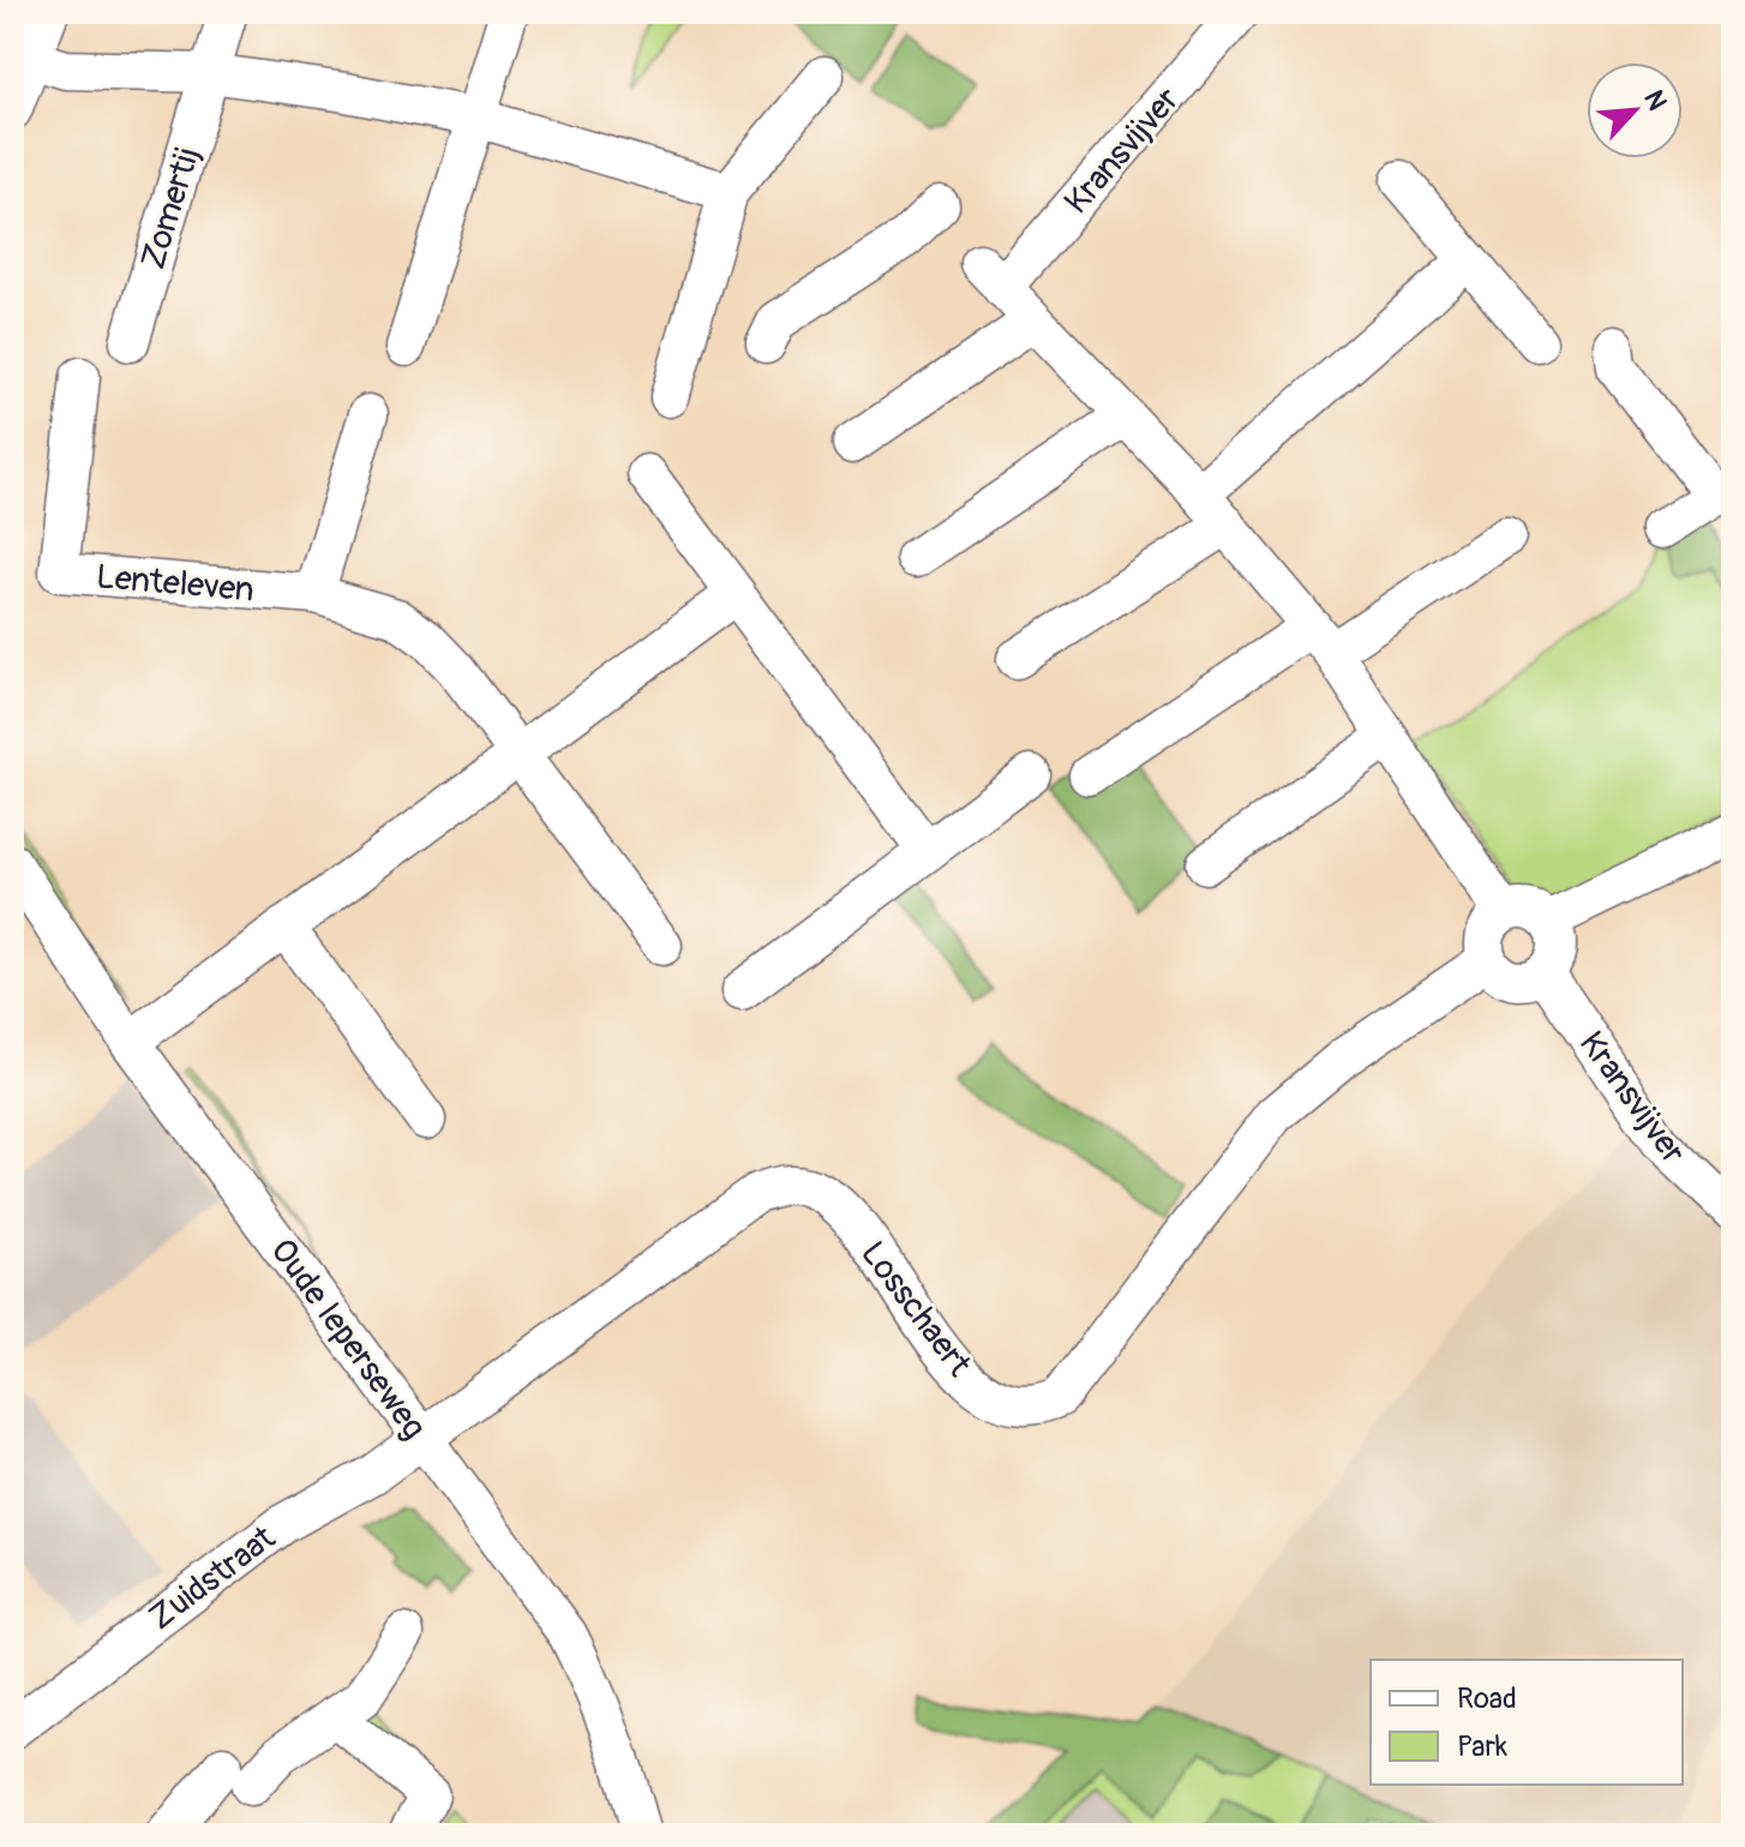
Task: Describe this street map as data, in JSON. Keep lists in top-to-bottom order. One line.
{"streets":{"street":["Kransvijver","Zomertij","Lenteleven","Losschaert","Oude Ieperseweg","Zuidstraat"]},"crossings":[["Kransvijver","Losschaert"],["Losschaert","Oude Ieperseweg"],["Losschaert","Zuidstraat"],["Oude Ieperseweg","Zuidstraat"]],"legend":["Road","Park"],"north":"top right"}
